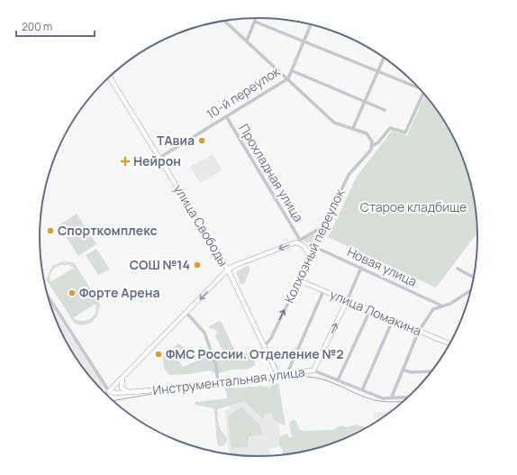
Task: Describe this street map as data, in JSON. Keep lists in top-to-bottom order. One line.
{"streets":{"main road":["улица Свободы","Колхозный переулок","улица Ломакина","Инструментальная улица"],"street":["10-й переулок","Прохладная улица","Новая улица"]},"crossings":[["10-й переулок","Прохладная улица"],["10-й переулок","улица Свободы"],["улица Свободы","Колхозный переулок"],["улица Свободы","Инструментальная улица"],["Колхозный переулок","Новая улица"],["Колхозный переулок","улица Ломакина"]],"parks":["Старое кладбище"],"places":{"other":["ТАвиа","Спорткомплекс","СОШ №14","Форте Арена","ФМС России. Отделение №2"],"health":["Нейрон"]},"scale_bar":"200 m"}
